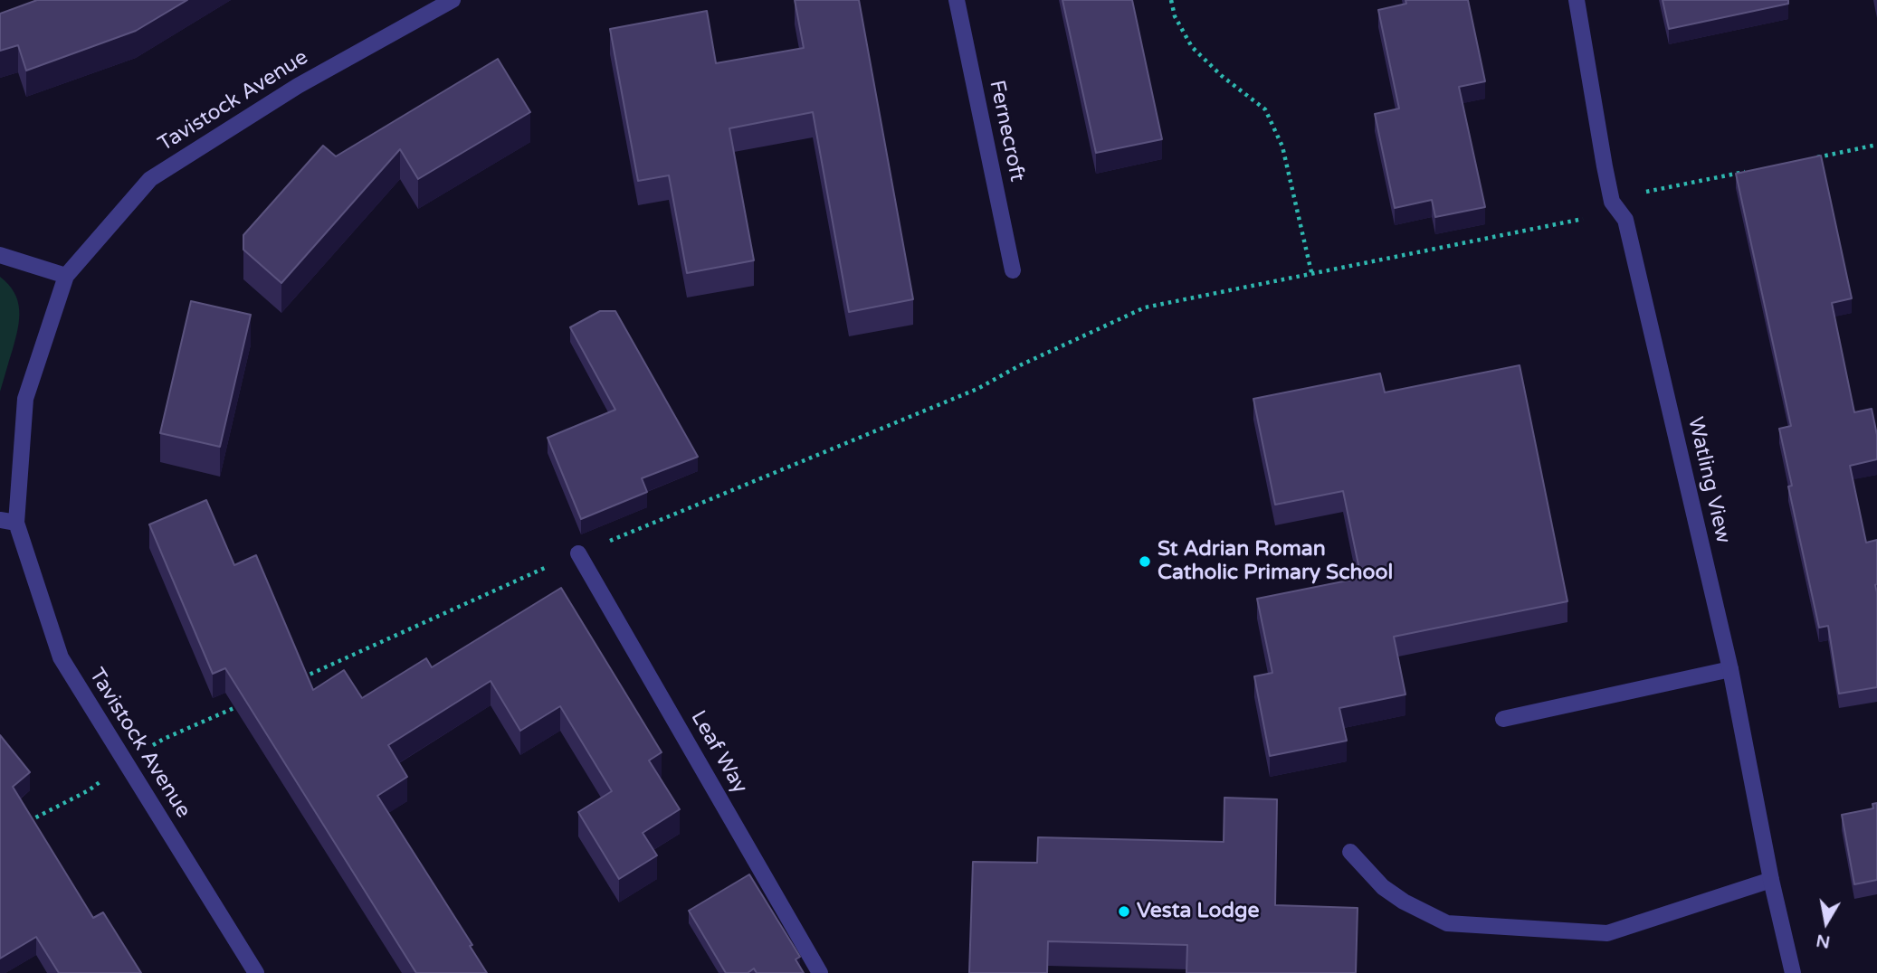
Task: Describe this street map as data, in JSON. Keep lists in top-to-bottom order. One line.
{"streets":{"street":["Tavistock Avenue","Fernecroft","Watling View","Leaf Way"]},"places":["St Adrian Roman Catholic Primary School","Vesta Lodge"],"north":"bottom"}
